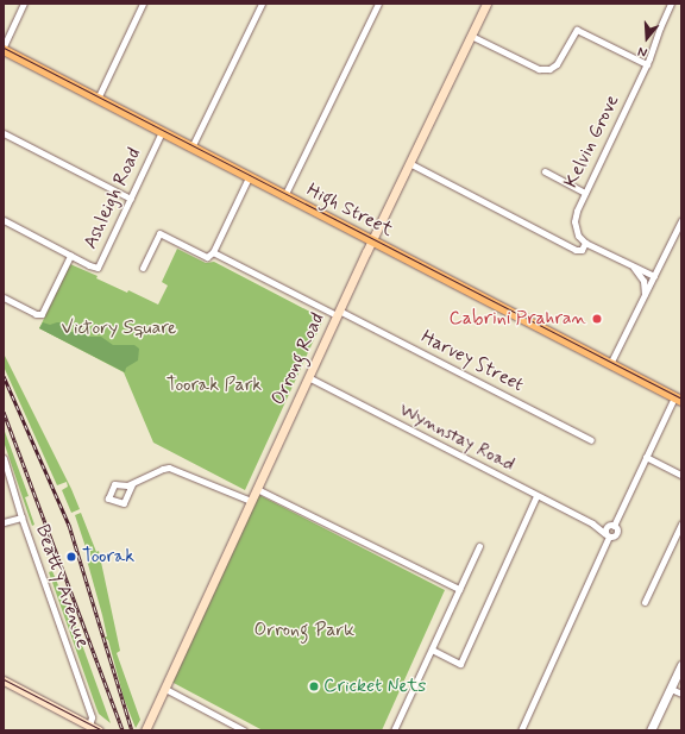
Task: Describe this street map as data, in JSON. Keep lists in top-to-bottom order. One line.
{"streets":{"main road":["High Street","Orrong Road"],"street":["Kelvin Grove","Ashleigh Road","Harvey Street","Wynnstay Road","Beatty Avenue"]},"crossings":[["Ashleigh Road","High Street"],["High Street","Orrong Road"],["Orrong Road","Harvey Street"],["Orrong Road","Wynnstay Road"]],"parks":["Victory Square","Toorak Park","Orrong Park"],"places":["Cabrini Prahran","Toorak","Cricket Nets"],"north":"bottom"}
